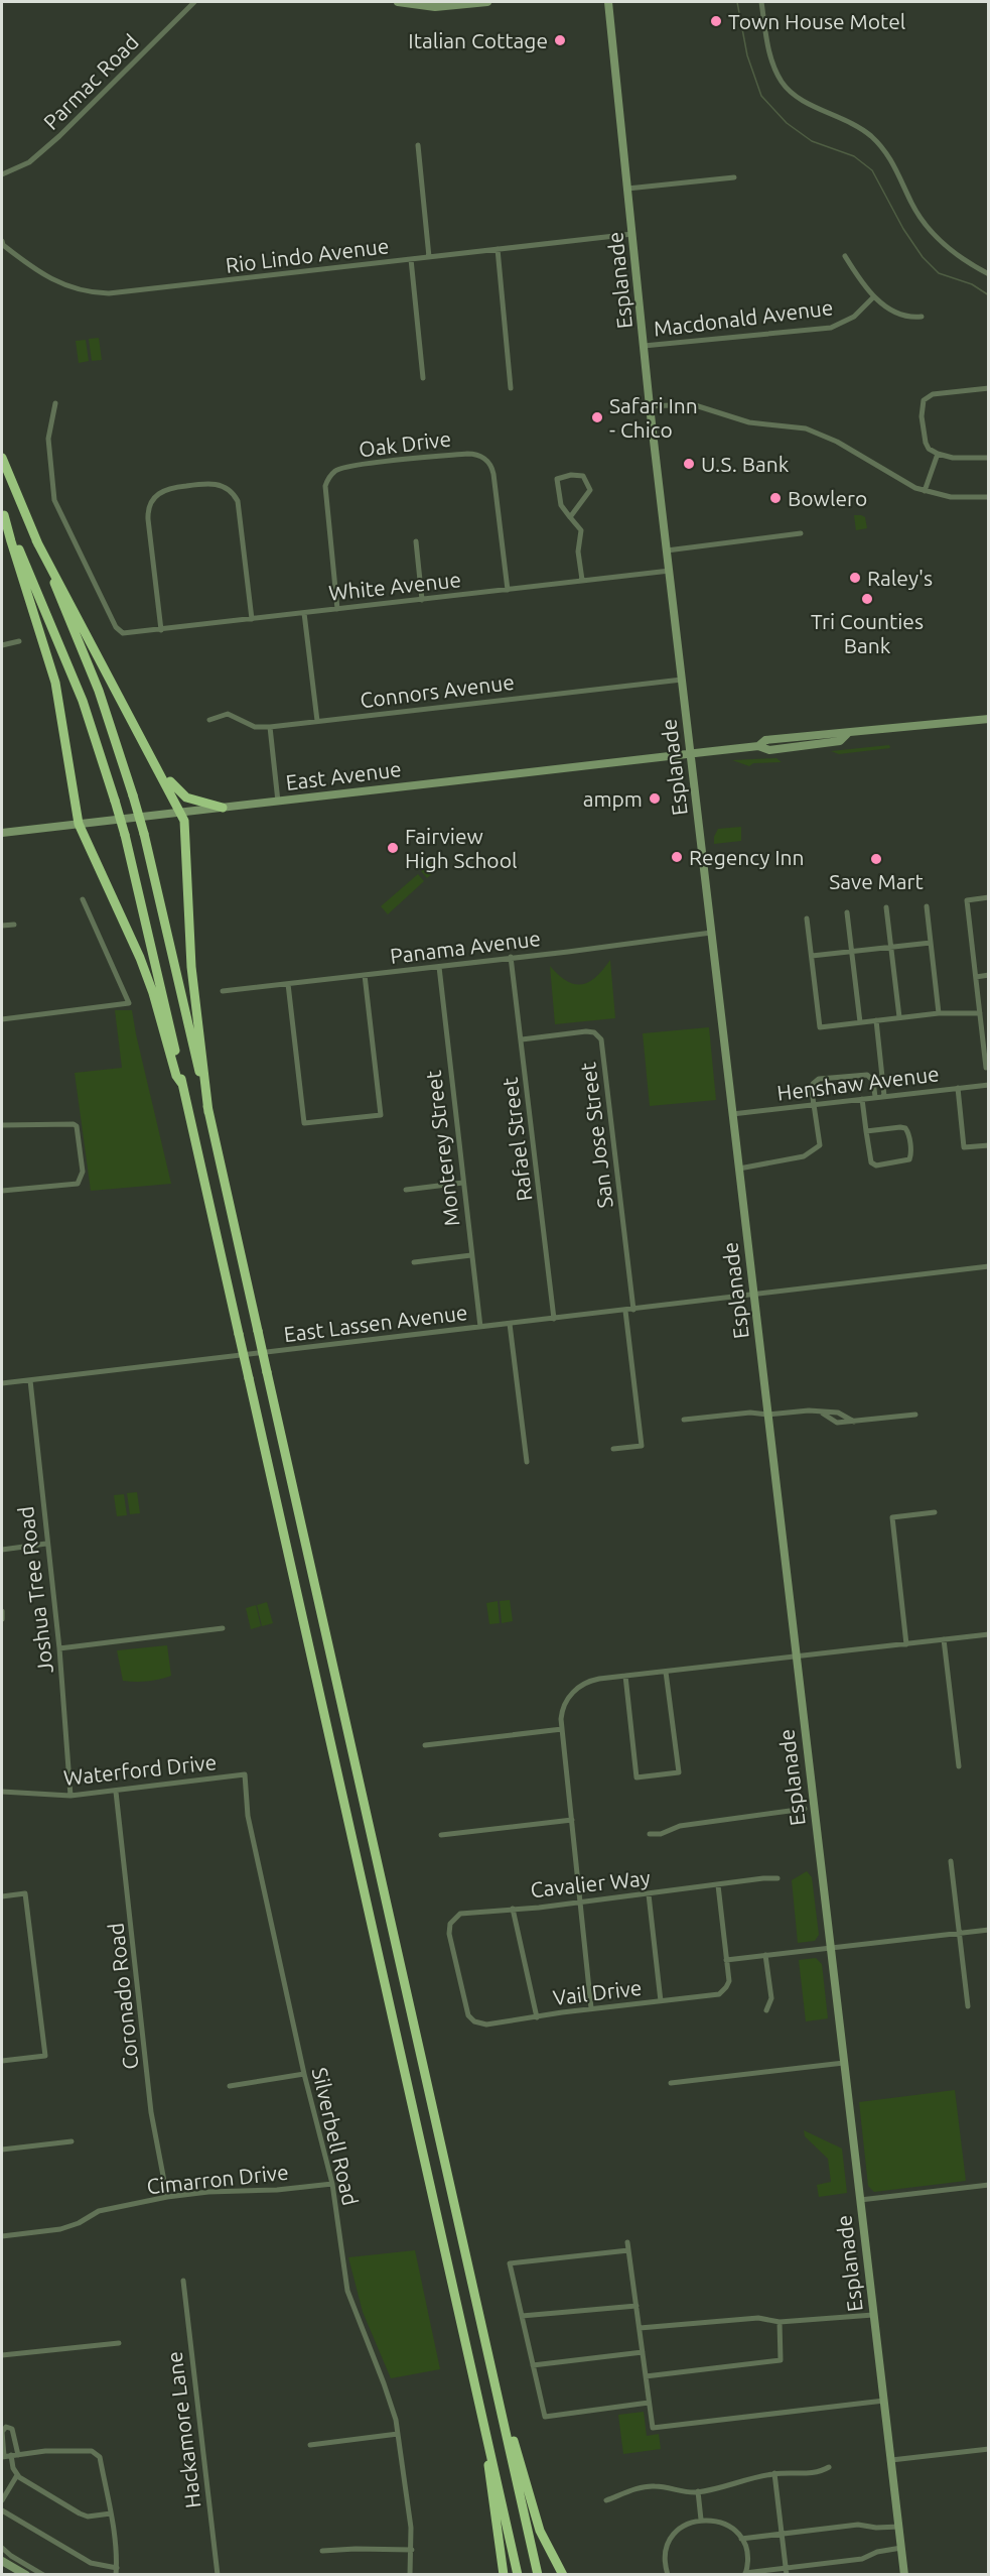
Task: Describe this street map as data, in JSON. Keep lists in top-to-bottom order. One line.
{"streets":{"main road":["Esplanade","East Avenue"],"street":["Parmac Road","Rio Lindo Avenue","Macdonald Avenue","Oak Drive","White Avenue","Connors Avenue","Panama Avenue","Henshaw Avenue","San Jose Street","Rafael Street","Monterey Street","East Lassen Avenue","Joshua Tree Road","Waterford Drive","Cavalier Way","Vail Drive","Coronado Road","Silverbell Road","Cimarron Drive","Hackamore Lane"]},"crossings":[["Rio Lindo Avenue","Esplanade"],["Esplanade","Macdonald Avenue"],["Esplanade","White Avenue"],["Esplanade","Connors Avenue"],["Esplanade","East Avenue"],["Esplanade","Panama Avenue"],["Esplanade","Henshaw Avenue"],["Esplanade","East Lassen Avenue"],["Oak Drive","White Avenue"],["Panama Avenue","Rafael Street"],["Panama Avenue","Monterey Street"],["San Jose Street","Rafael Street"],["San Jose Street","East Lassen Avenue"],["Rafael Street","East Lassen Avenue"],["Monterey Street","East Lassen Avenue"],["East Lassen Avenue","Joshua Tree Road"],["Joshua Tree Road","Waterford Drive"],["Waterford Drive","Coronado Road"],["Waterford Drive","Silverbell Road"],["Cavalier Way","Vail Drive"],["Coronado Road","Cimarron Drive"],["Silverbell Road","Cimarron Drive"]],"places":["Town House Motel","Italian Cottage","Safari Inn - Chico","U.S. Bank","Bowlero","Raley's","Tri Counties Bank","ampm","Fairview High School","Regency Inn","Save Mart"]}
